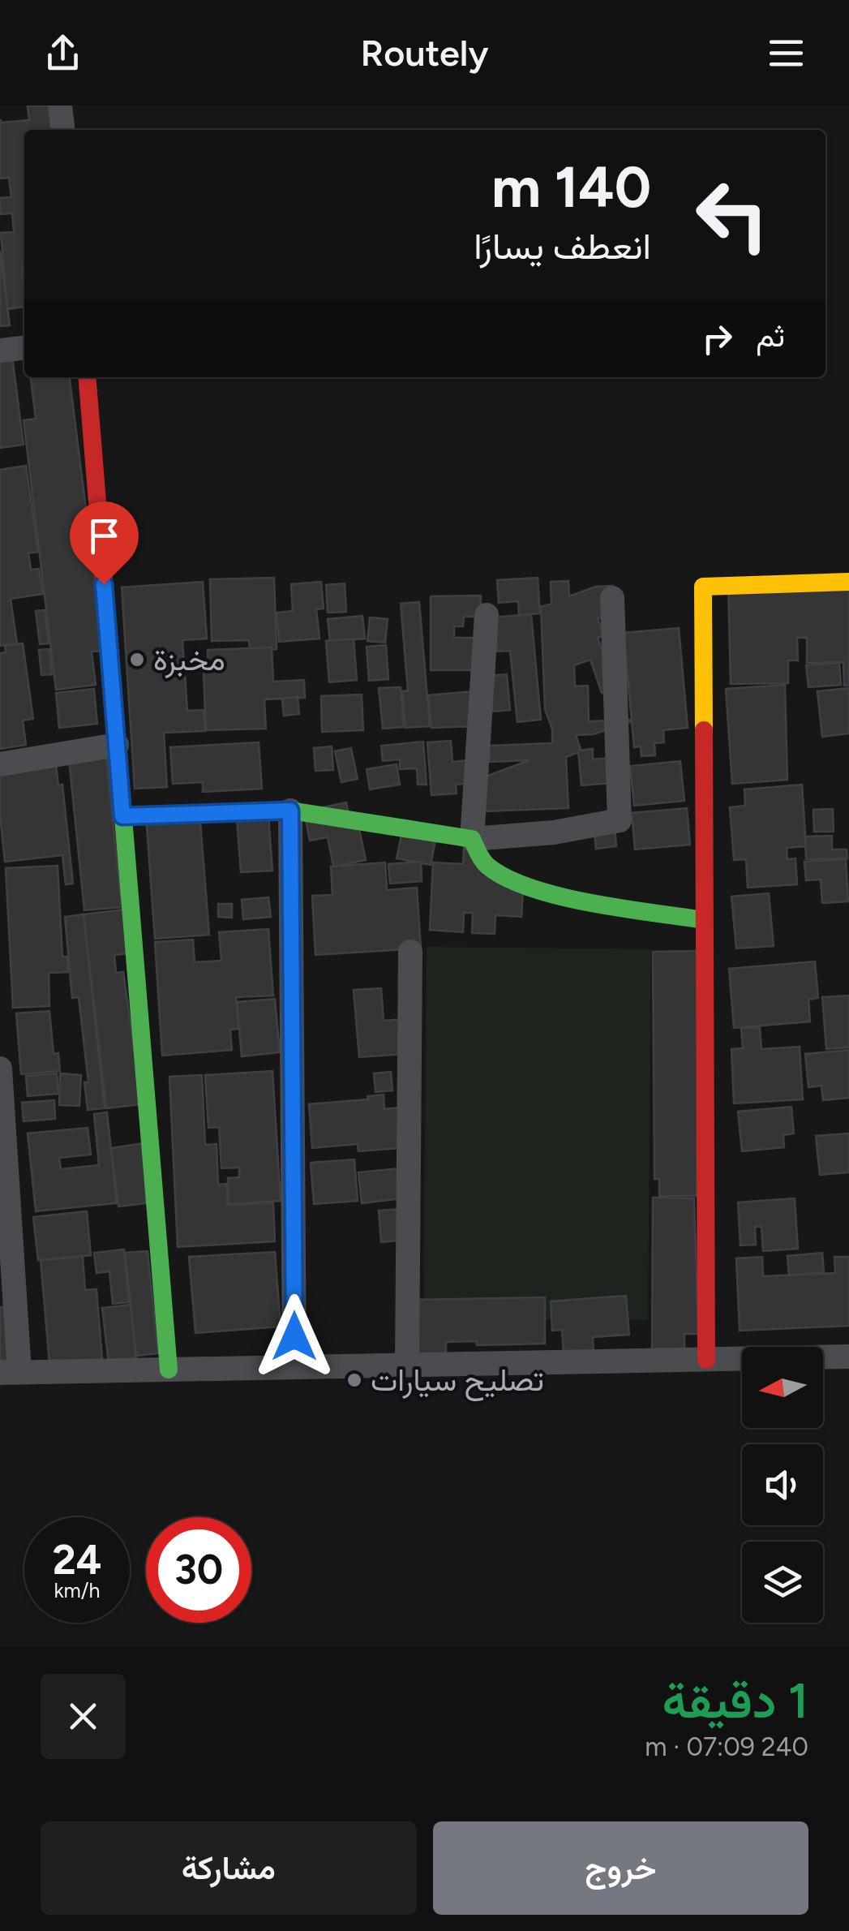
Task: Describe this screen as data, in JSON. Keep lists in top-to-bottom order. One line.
{"places":["مخبزة","تصليح سيارات"],"north":"left","page":{"header":"Routely","turn":["140 m","انعطف يسارًا"],"then":"ثم","speed":"24 km/h","limit":"30","heading":["1 دقيقة","240 m · 07:09"],"buttons":["خروج","مشاركة"]}}
